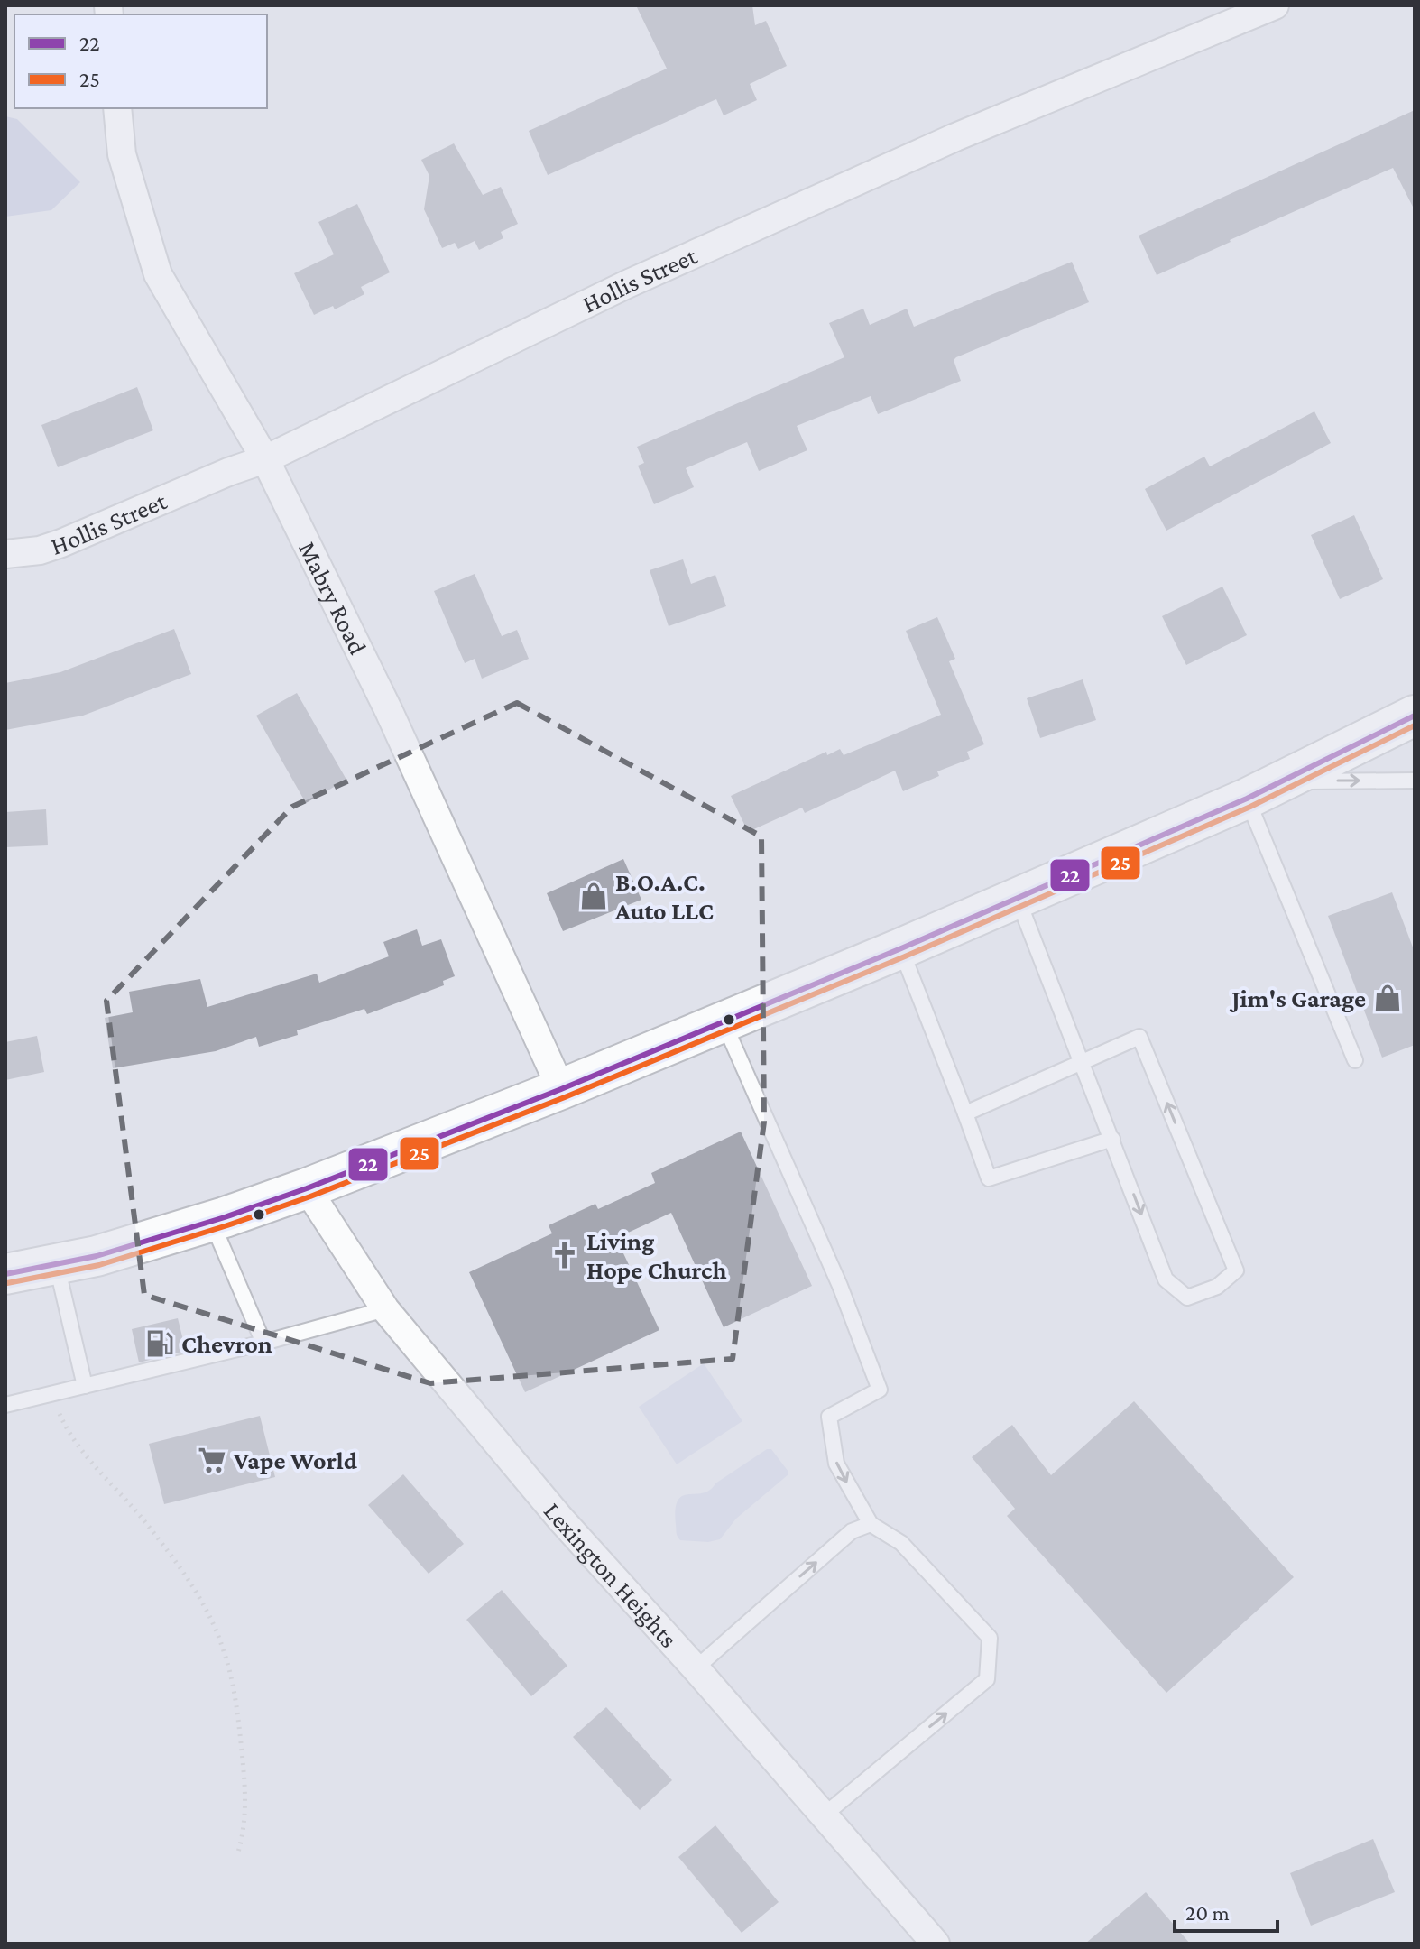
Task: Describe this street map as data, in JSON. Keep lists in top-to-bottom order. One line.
{"streets":{"street":["Hollis Street","Mabry Road","Lexington Heights"]},"crossings":[["Hollis Street","Mabry Road"]],"places":{"shop":["B.O.A.C. Auto LLC","Jim's Garage"],"church":["Living Hope Church"],"fuel station":["Chevron"],"supermarket":["Vape World"]},"lines":["transit line 22","transit line 25"],"legend":["22","25"],"scale_bar":"20 m"}
